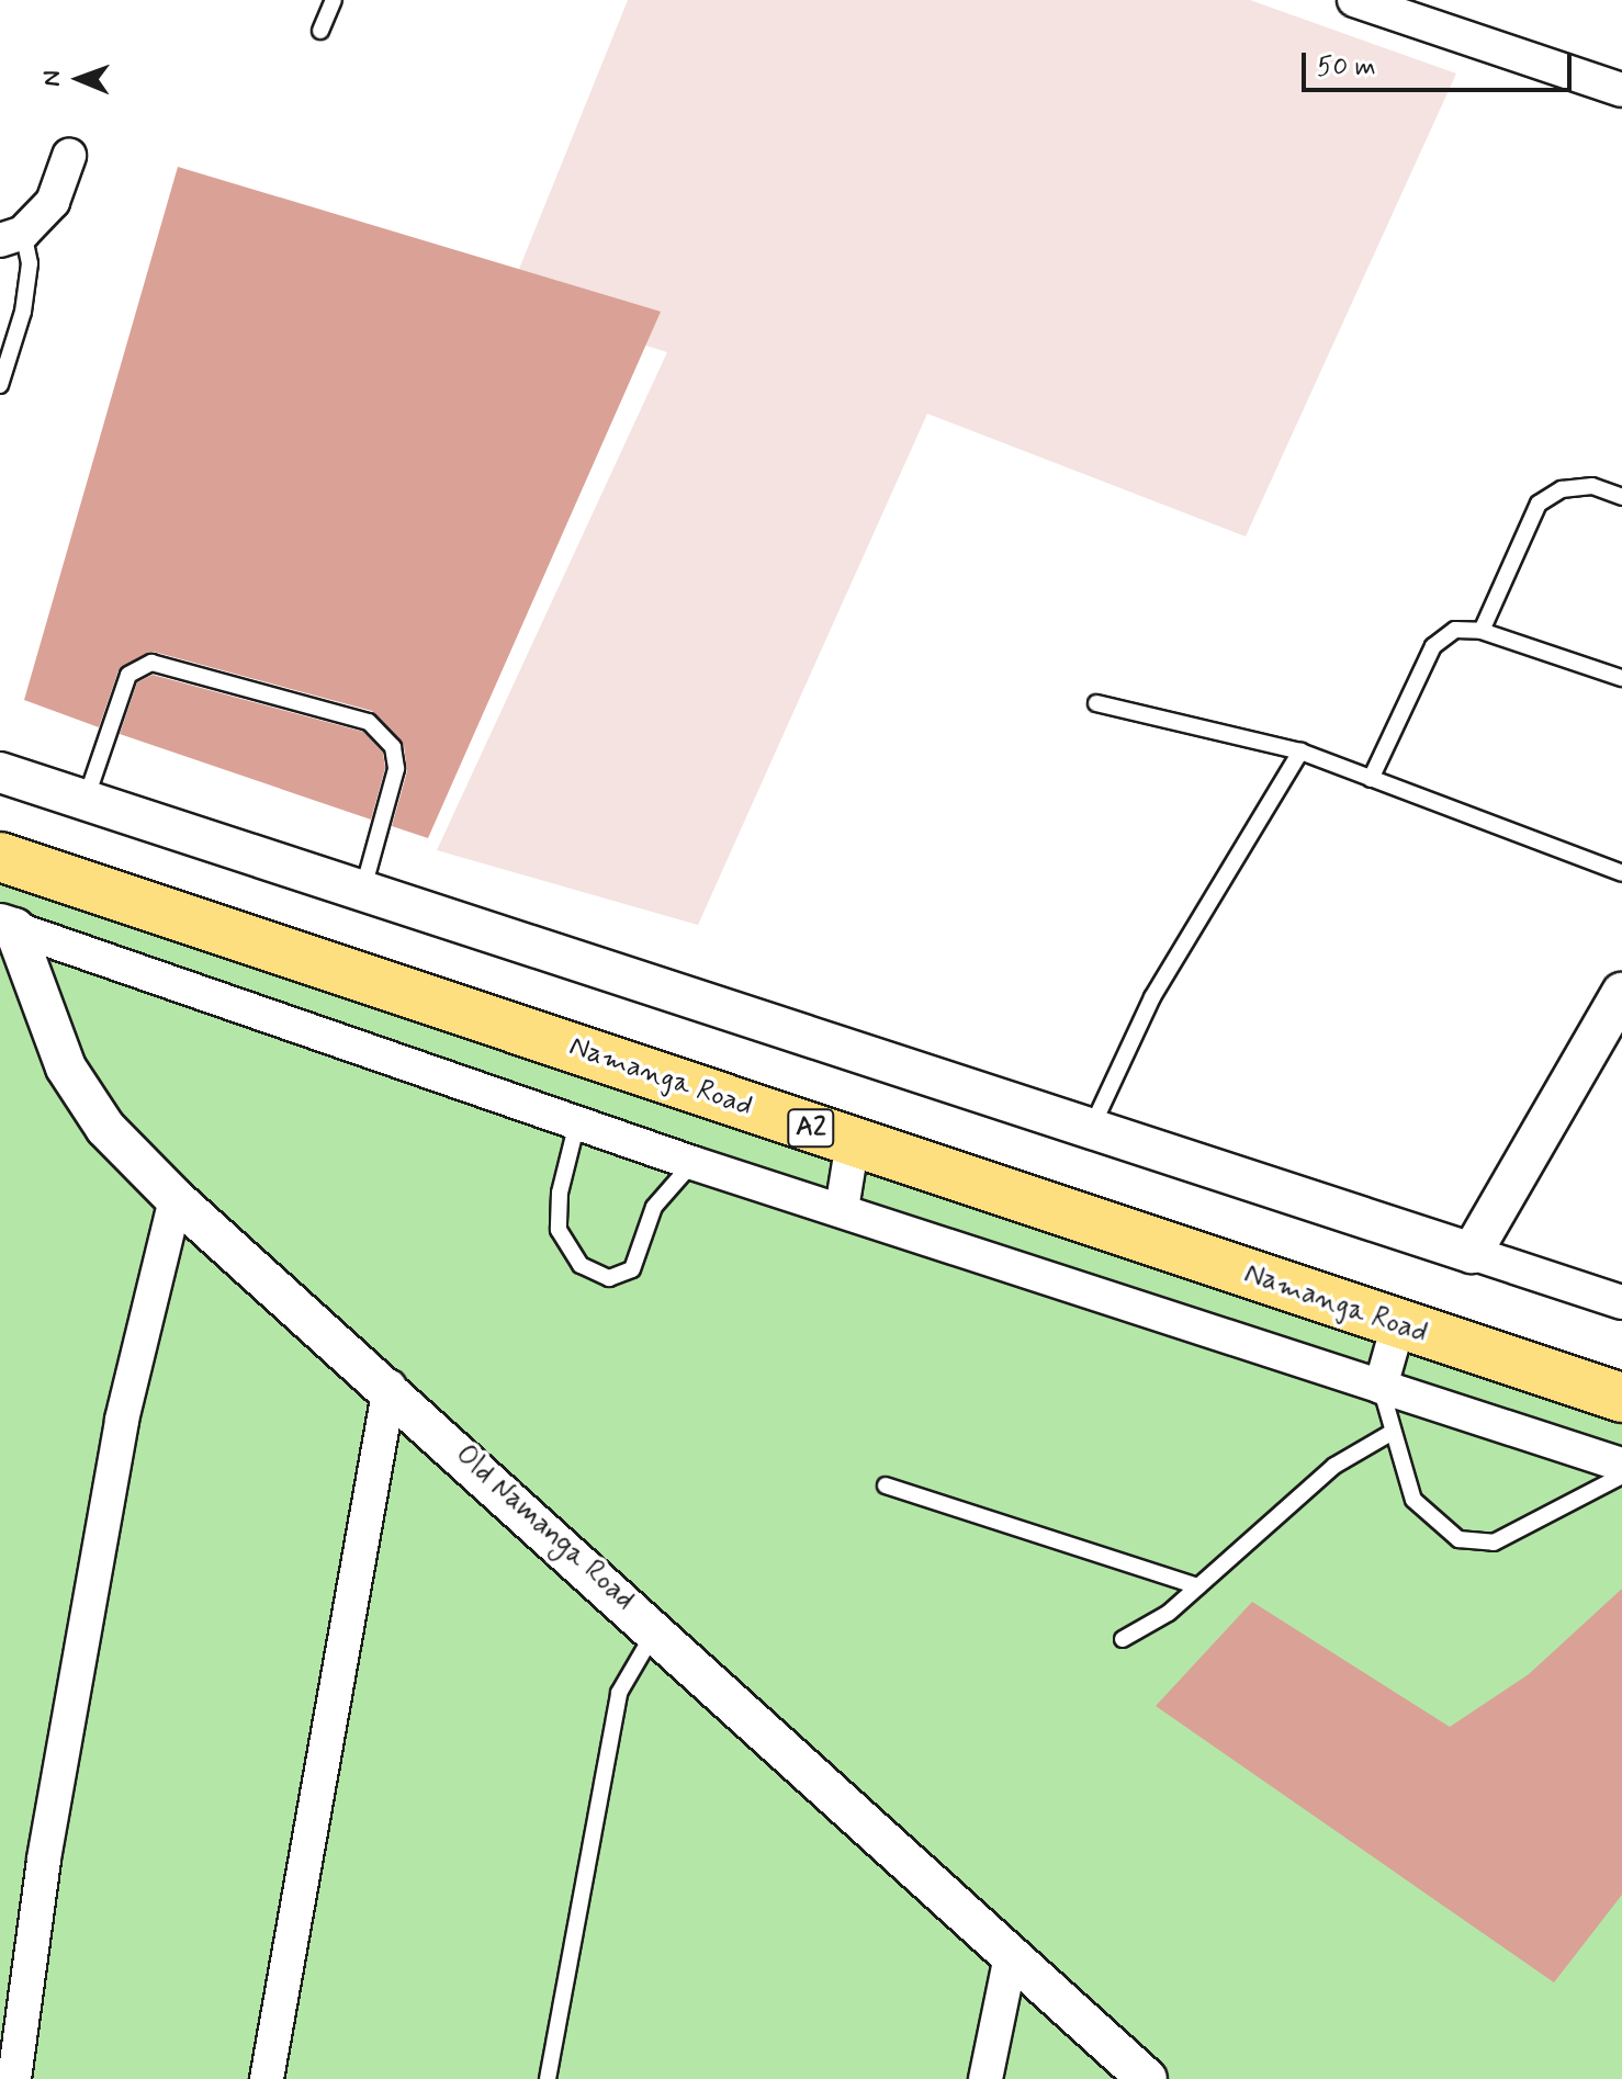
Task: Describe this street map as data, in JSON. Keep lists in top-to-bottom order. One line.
{"streets":{"highway":["Namanga Road","A2"],"street":["Old Namanga Road"]},"scale_bar":"50 m","north":"left"}
